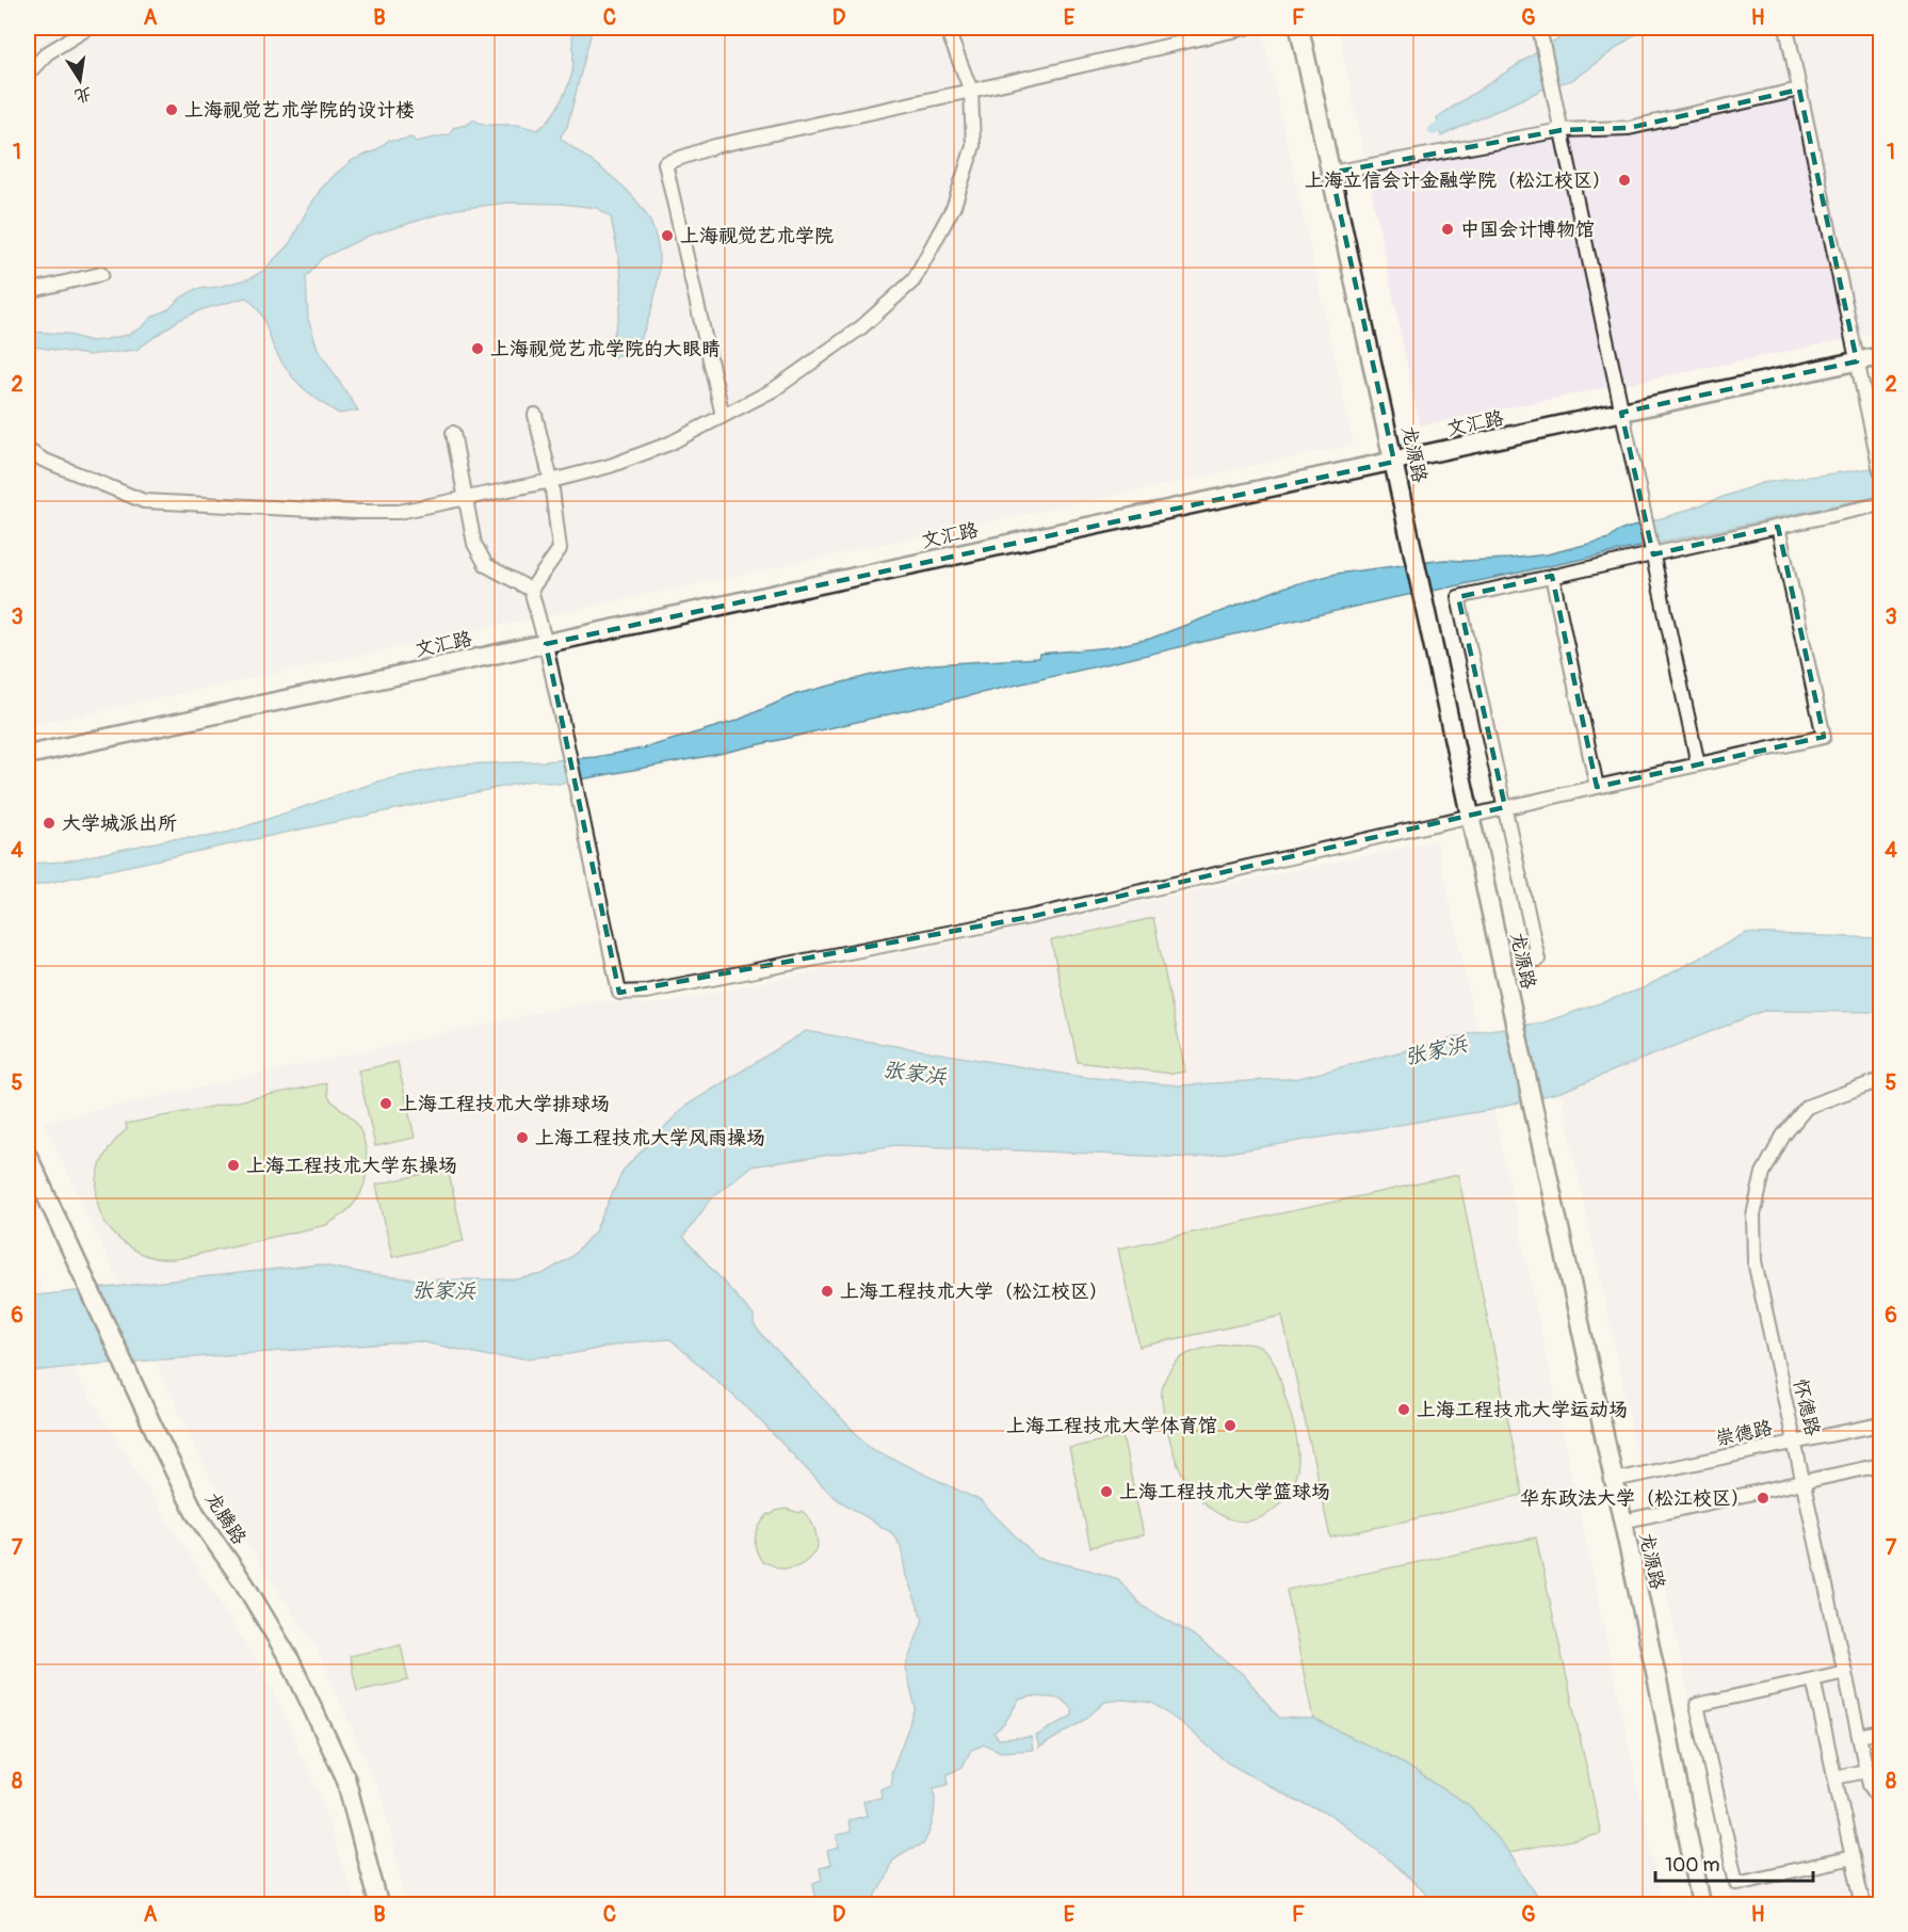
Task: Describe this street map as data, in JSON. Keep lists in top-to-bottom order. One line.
{"streets":{"main road":["文汇路","龙源路","龙腾路"],"street":["怀德路","崇德路"]},"crossings":[["文汇路","龙源路"],["龙源路","崇德路"],["怀德路","崇德路"]],"water":["张家浜"],"places":["上海视觉艺术学院的设计楼","上海立信会计金融学院（松江校区）","中国会计博物馆","上海视觉艺术学院","上海视觉艺术学院的大眼睛","大学城派出所","上海工程技术大学排球场","上海工程技术大学风雨操场","上海工程技术大学东操场","上海工程技术大学（松江校区）","上海工程技术大学运动场","上海工程技术大学体育馆","上海工程技术大学篮球场","华东政法大学（松江校区）"],"scale_bar":"100 m","north":"bottom","grid":{"columns":["A","B","C","D","E","F","G","H"],"rows":["1","2","3","4","5","6","7","8"]}}
